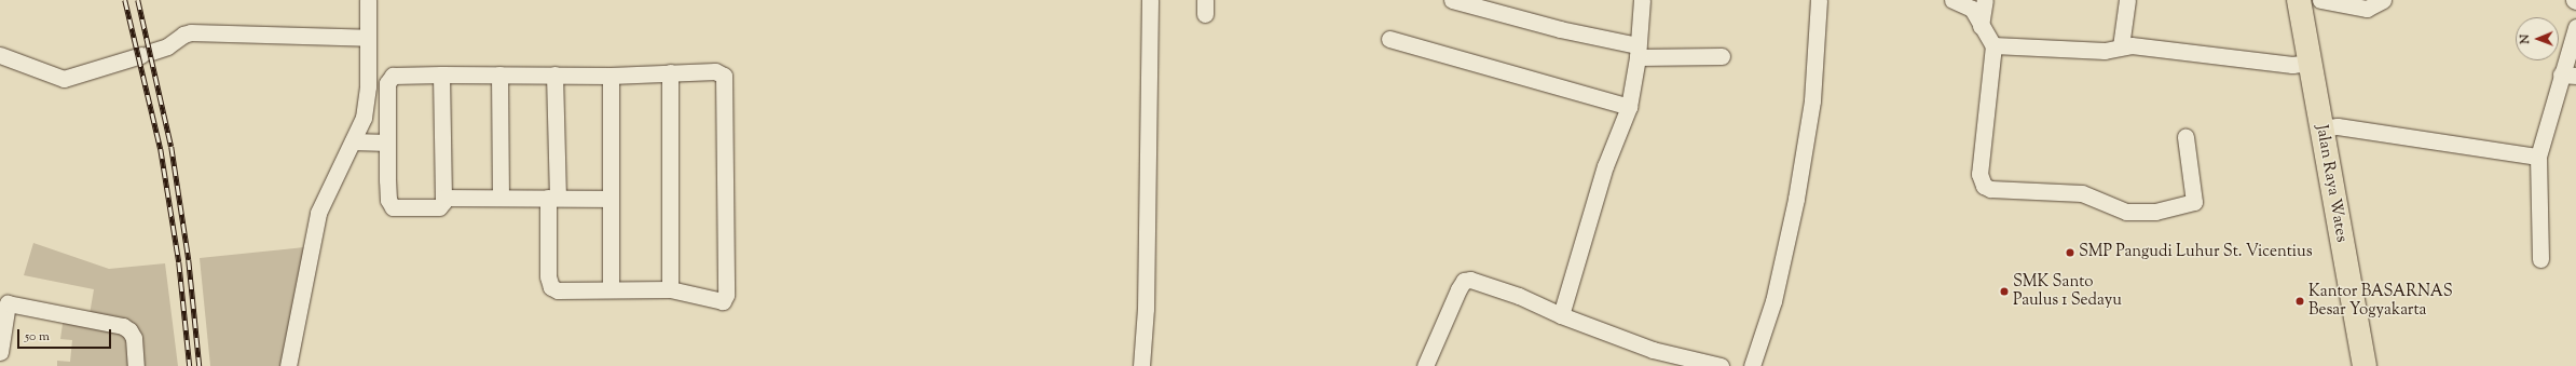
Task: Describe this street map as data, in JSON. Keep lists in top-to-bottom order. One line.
{"streets":{"highway":["Jalan Raya Wates"]},"places":["SMP Pangudi Luhur St. Vicentius","SMK Santo Paulus 1 Sedayu","Kantor BASARNAS Besar Yogyakarta"],"scale_bar":"50 m","north":"left"}
